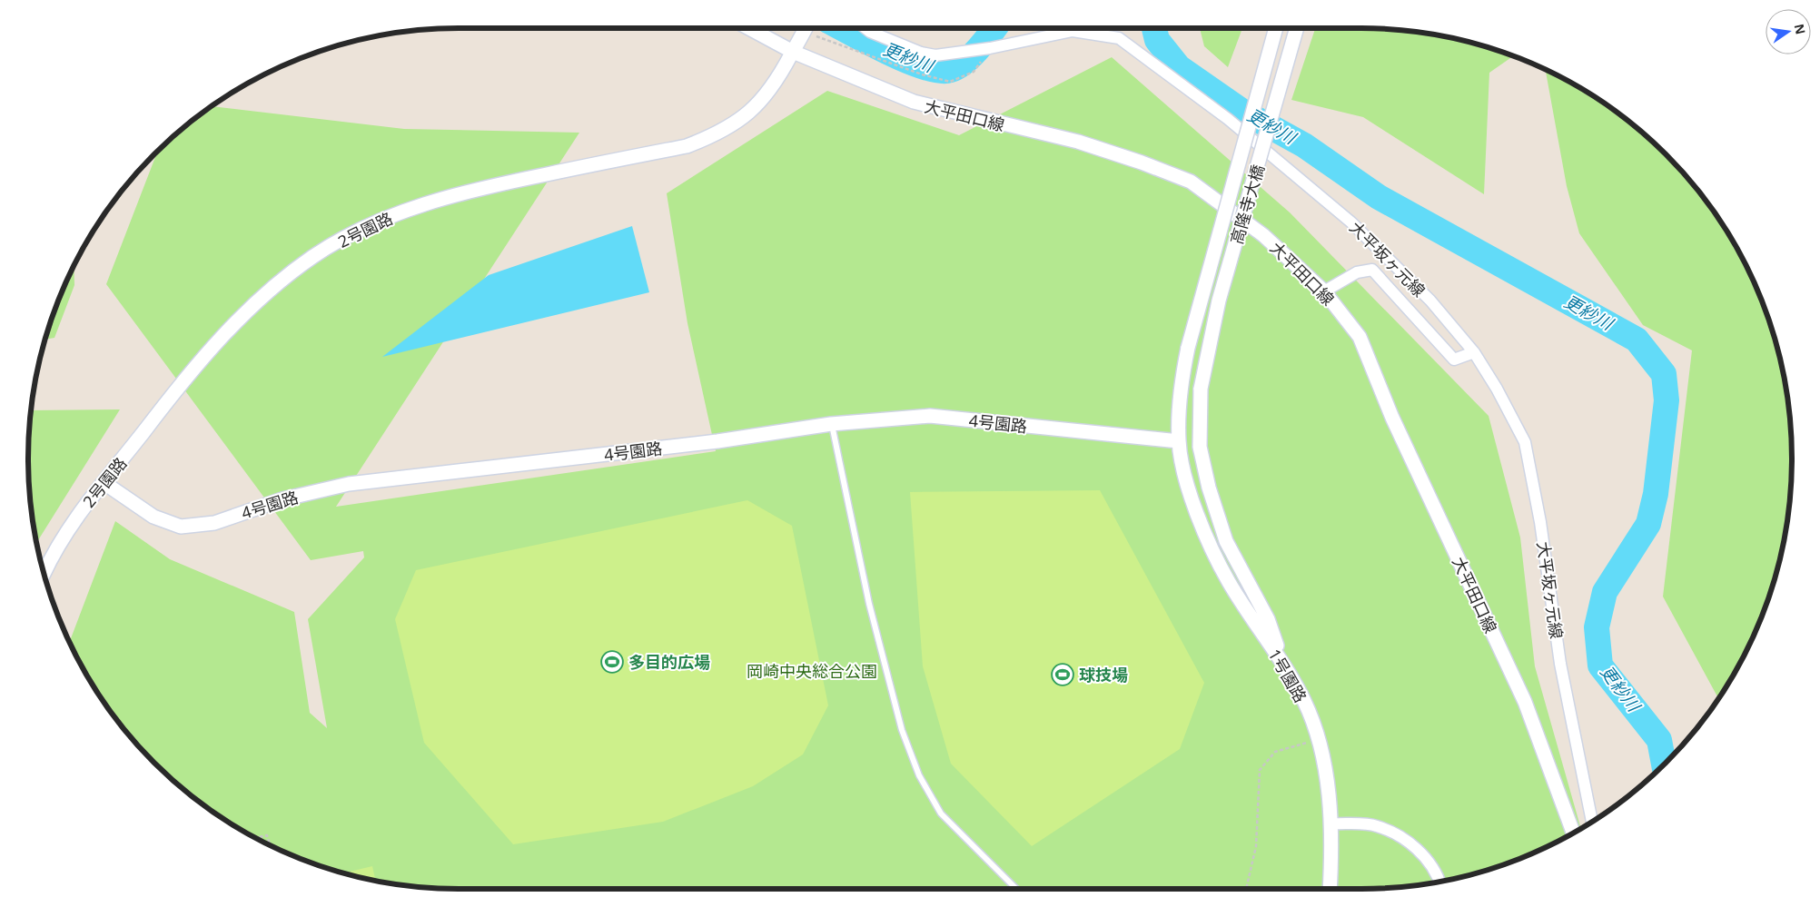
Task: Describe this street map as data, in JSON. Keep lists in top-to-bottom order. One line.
{"streets":{"street":["大平田口線","高隆寺大橋","2号園路","大平坂ヶ元線","4号園路","1号園路"]},"crossings":[["大平田口線","2号園路"],["高隆寺大橋","1号園路"],["2号園路","4号園路"],["4号園路","1号園路"]],"water":["更紗川"],"parks":["岡崎中央総合公園"],"places":{"sports":["多目的広場","球技場"]},"north":"right"}
